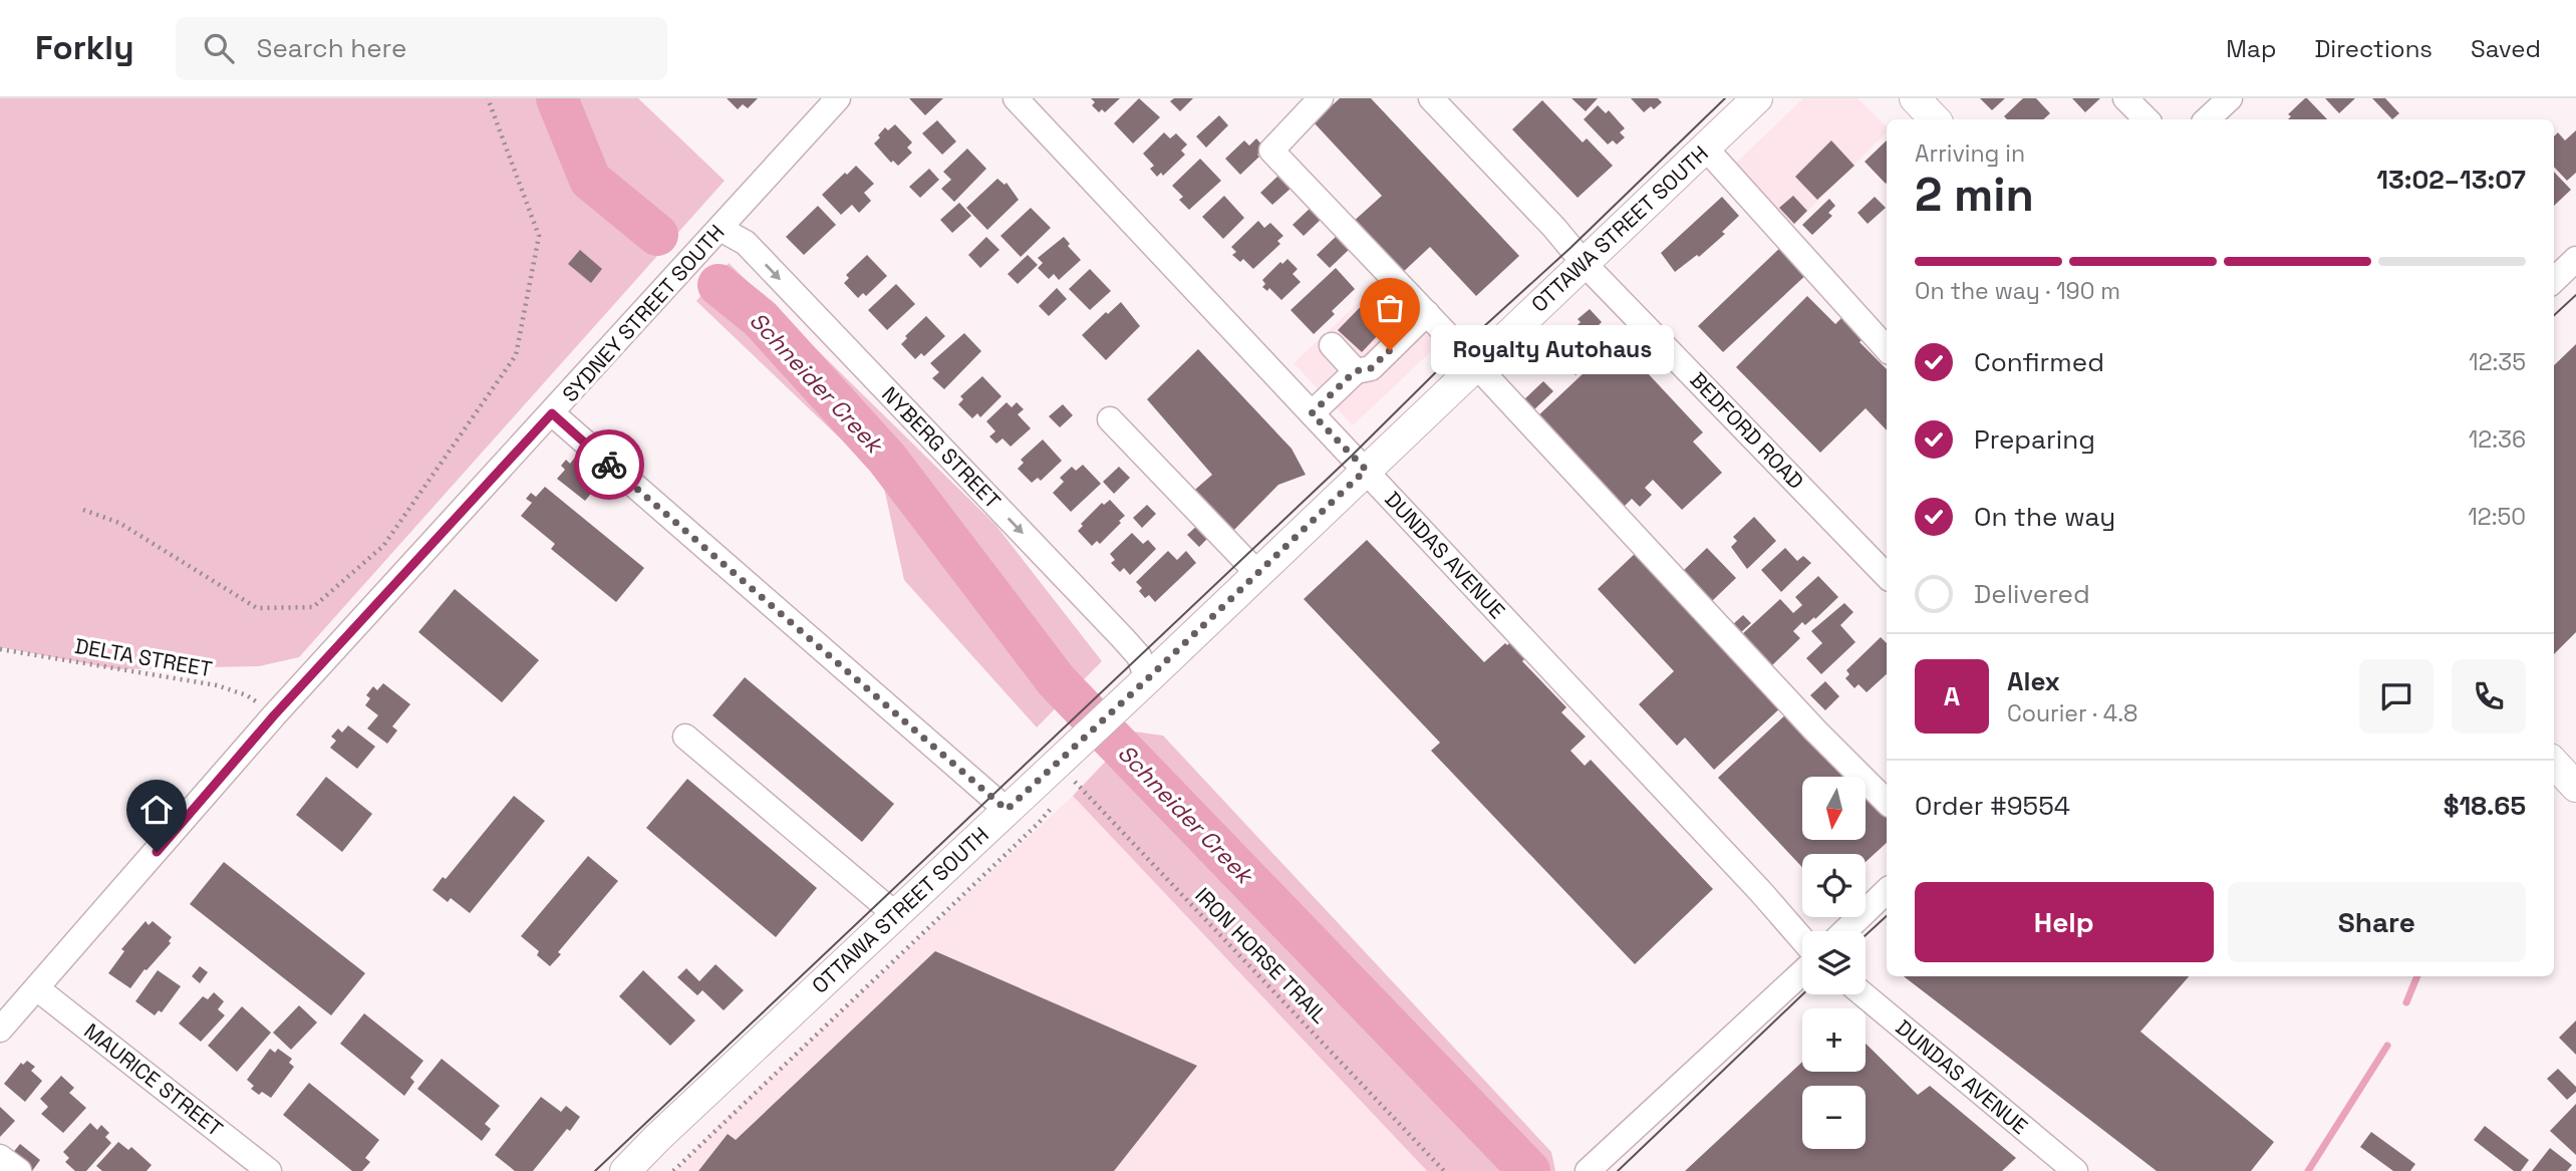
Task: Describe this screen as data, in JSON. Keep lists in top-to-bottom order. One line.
{"streets":{"main road":["OTTAWA STREET SOUTH"],"street":["SYDNEY STREET SOUTH","BEDFORD ROAD","NYBERG STREET","DUNDAS AVENUE","MAURICE STREET"],"path":["DELTA STREET","IRON HORSE TRAIL"]},"crossings":[["OTTAWA STREET SOUTH","BEDFORD ROAD"],["OTTAWA STREET SOUTH","NYBERG STREET"],["OTTAWA STREET SOUTH","DUNDAS AVENUE"],["OTTAWA STREET SOUTH","IRON HORSE TRAIL"],["SYDNEY STREET SOUTH","NYBERG STREET"],["SYDNEY STREET SOUTH","DELTA STREET"],["SYDNEY STREET SOUTH","MAURICE STREET"]],"water":["Schneider Creek"],"places":["Royalty Autohaus"],"north":"bottom","page":{"header":"Forkly","search":"Search here","nav":["Map","Directions","Saved"],"heading":["2 min","Arriving in","13:02–13:07"],"panel":["Alex","Courier · 4.8","Order #9554","$18.65"],"bar":"On the way · 190 m","list":[["Confirmed","12:35"],["Preparing","12:36"],["On the way","12:50"],"Delivered"],"bubble":"Royalty Autohaus","round":"A","map_buttons":["+","−"],"buttons":["Help","Share"]}}
